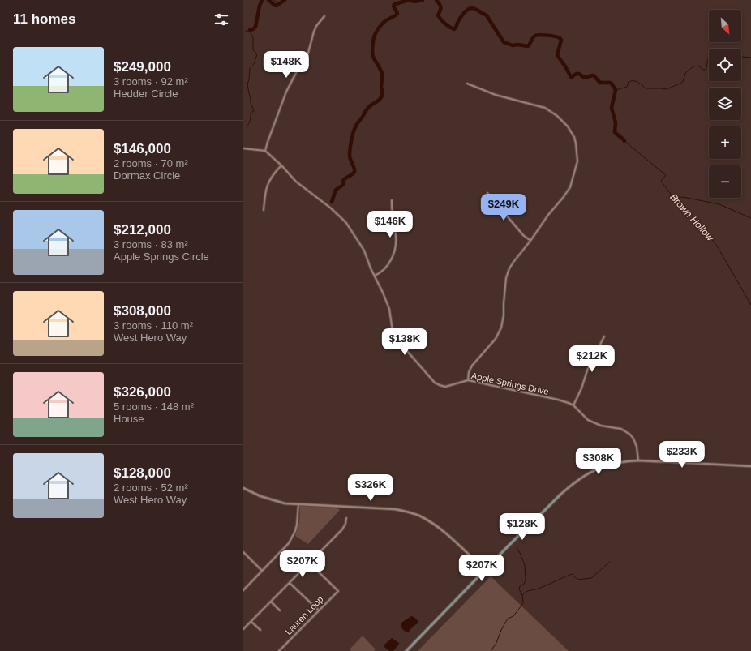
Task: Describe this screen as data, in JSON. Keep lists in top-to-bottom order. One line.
{"streets":{"street":["Apple Springs Drive","Lauren Loop"]},"water":["Brown Hollow"],"north":"bottom right","page":{"heading":"11 homes","map_buttons":["+","−"],"list":[{"name":"$249,000","note":"3 rooms · 92 m² · Hedder Circle"},{"name":"$146,000","note":"2 rooms · 70 m² · Dormax Circle"},{"name":"$212,000","note":"3 rooms · 83 m² · Apple Springs Circle"},{"name":"$308,000","note":"3 rooms · 110 m² · West Hero Way"},{"name":"$326,000","note":"5 rooms · 148 m² · House"},{"name":"$128,000","note":"2 rooms · 52 m² · West Hero Way"}],"price":["$148K","$249K","$146K","$138K","$212K","$233K","$308K","$326K","$128K","$207K","$207K"]}}
